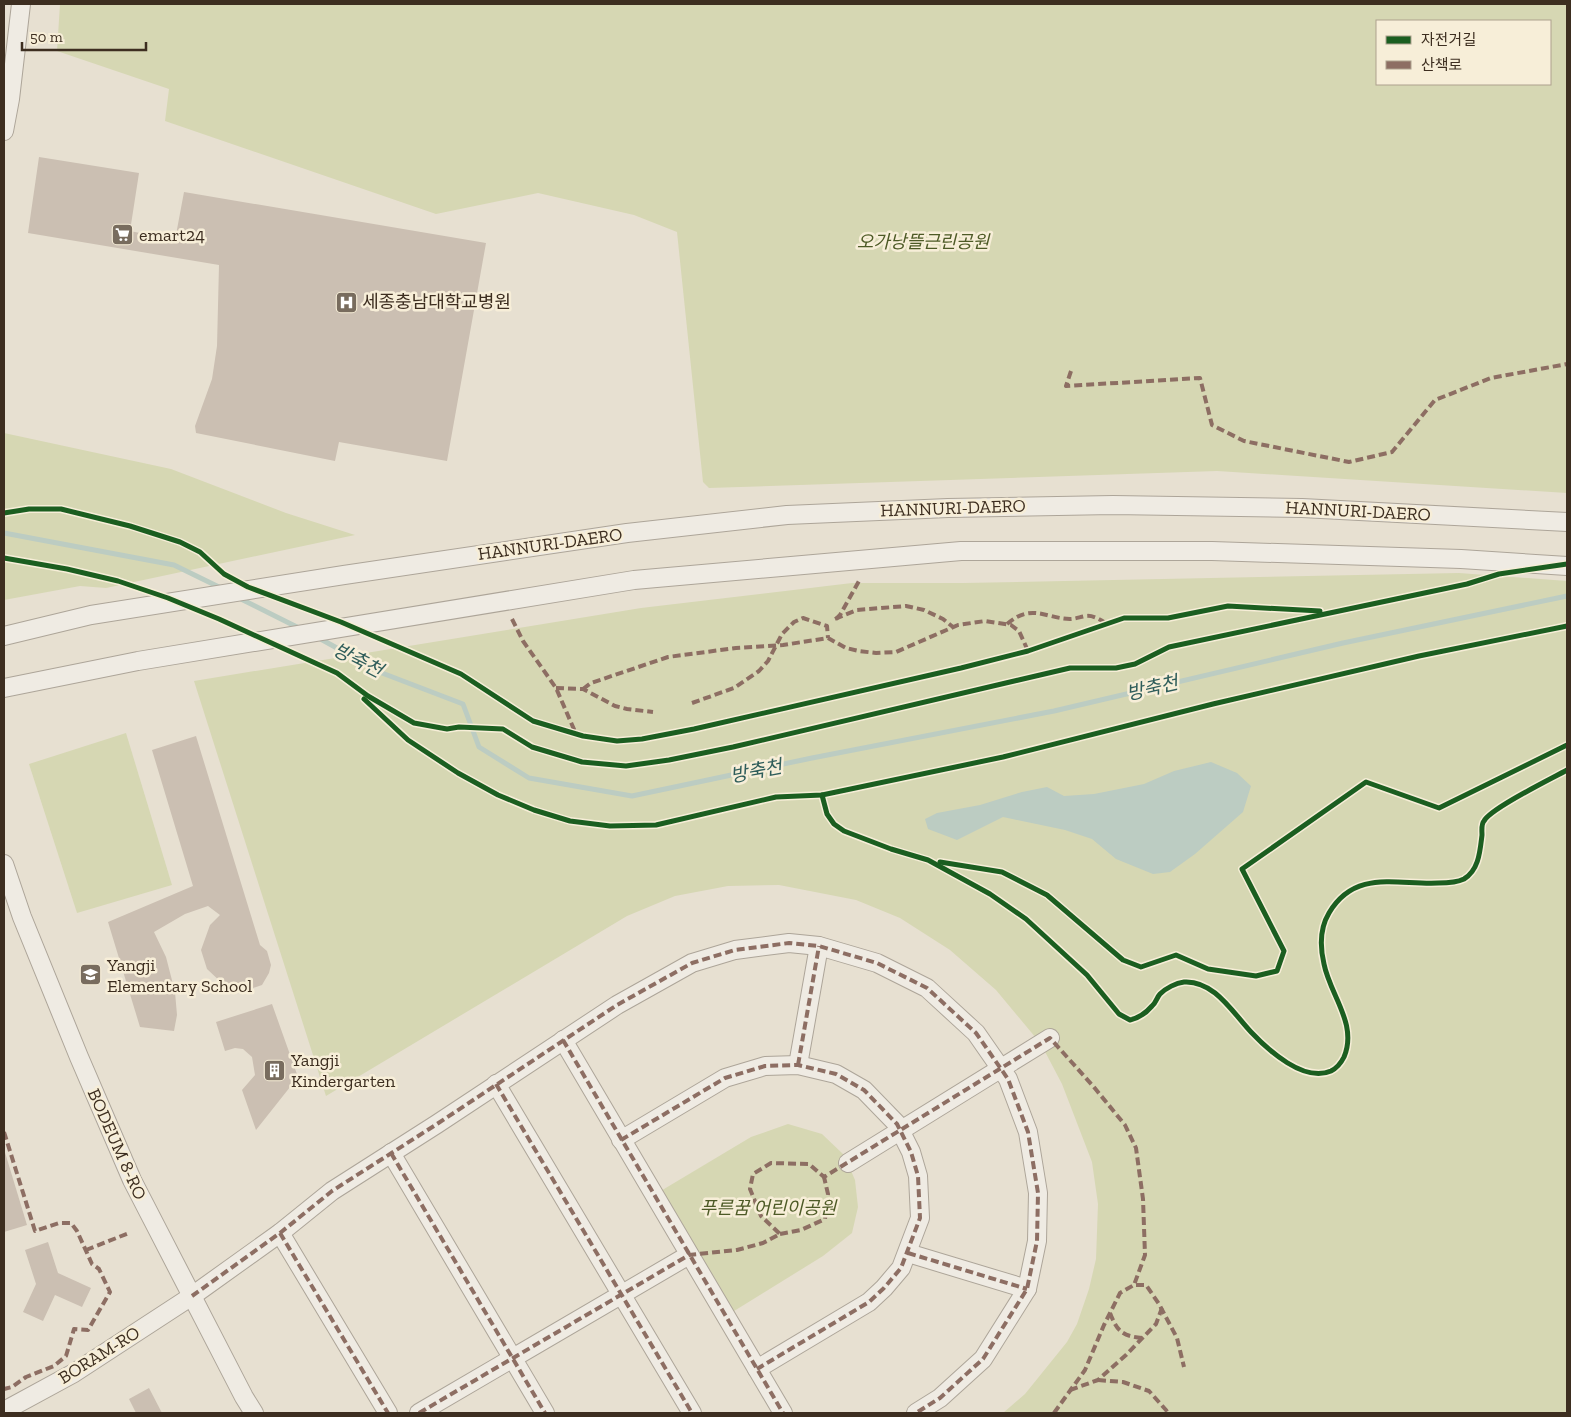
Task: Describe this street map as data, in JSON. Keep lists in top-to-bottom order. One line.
{"streets":{"street":["HANNURI-DAERO","BODEUM 8-RO","BORAM-RO"]},"crossings":[["BODEUM 8-RO","BORAM-RO"]],"water":["방축천"],"parks":["오가낭뜰근린공원","푸른꿈 어린이공원"],"places":{"supermarket":["emart24"],"hospital":["세종충남대학교병원"],"school or university":["Yangji Elementary School"],"building":["Yangji Kindergarten"]},"legend":["자전거길","산책로"],"scale_bar":"50 m"}
